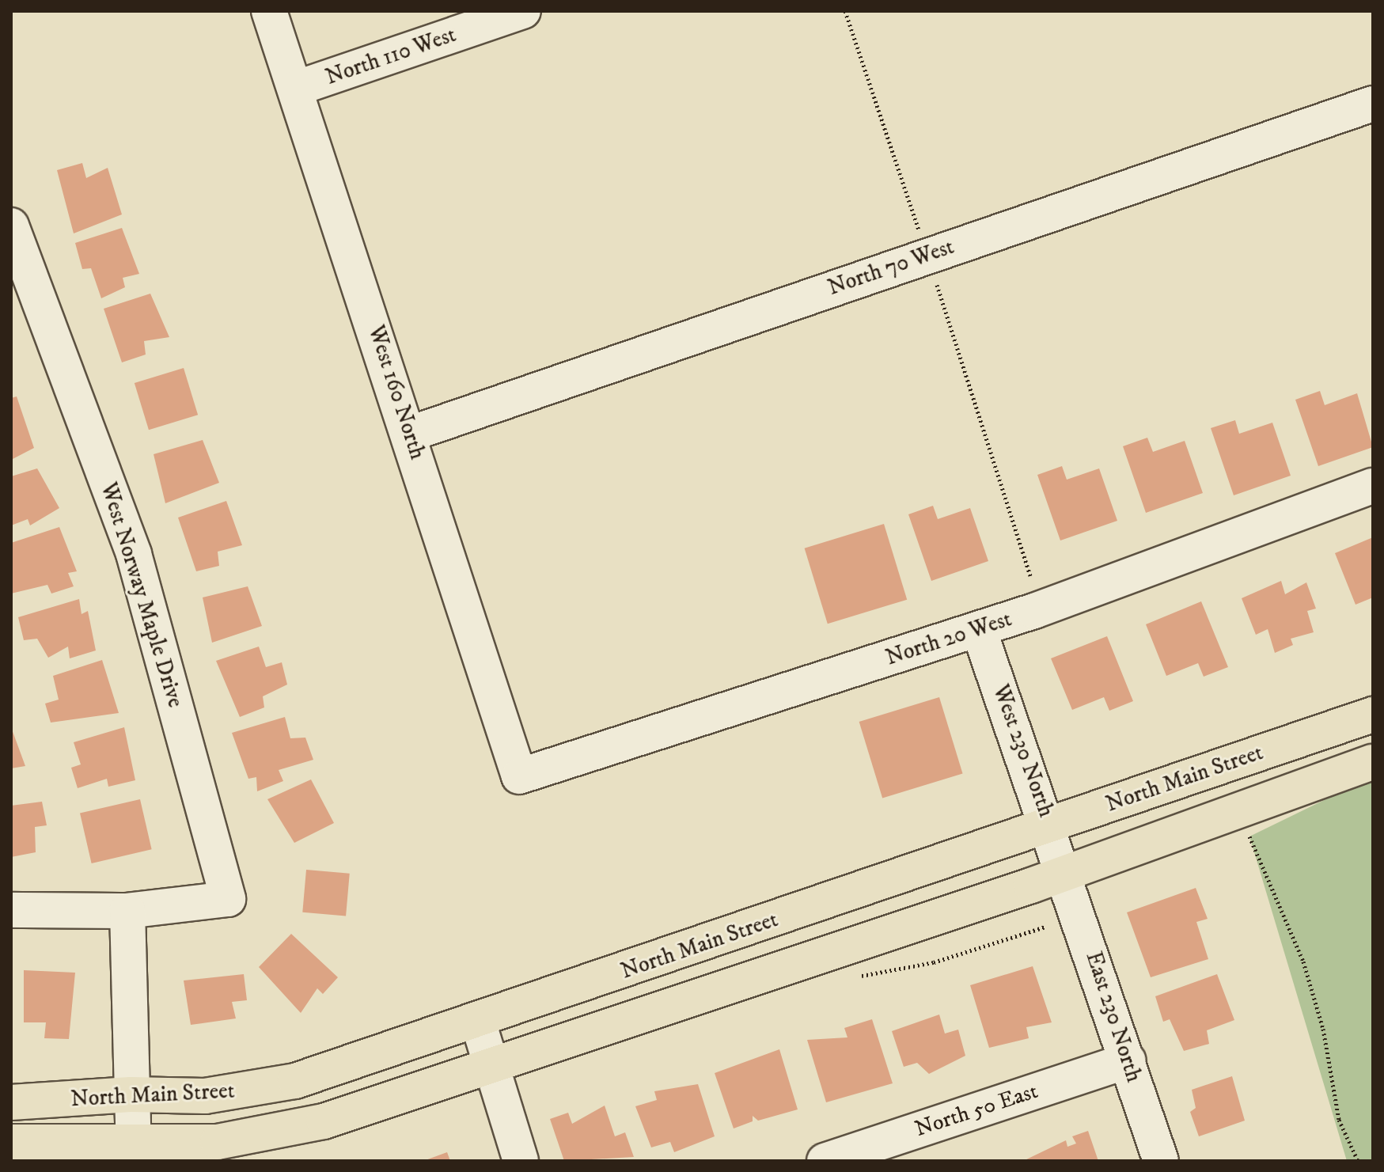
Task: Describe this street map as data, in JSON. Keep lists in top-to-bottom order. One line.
{"streets":{"main road":["North Main Street"],"street":["North 110 West","North 70 West","West 160 North","West Norway Maple Drive","North 20 West","West 230 North","East 230 North","North 50 East"]},"crossings":[["North 110 West","West 160 North"],["North 70 West","West 160 North"],["West 160 North","North 20 West"],["North 20 West","West 230 North"],["West 230 North","North Main Street"],["West 230 North","East 230 North"],["North Main Street","East 230 North"],["East 230 North","North 50 East"]]}
